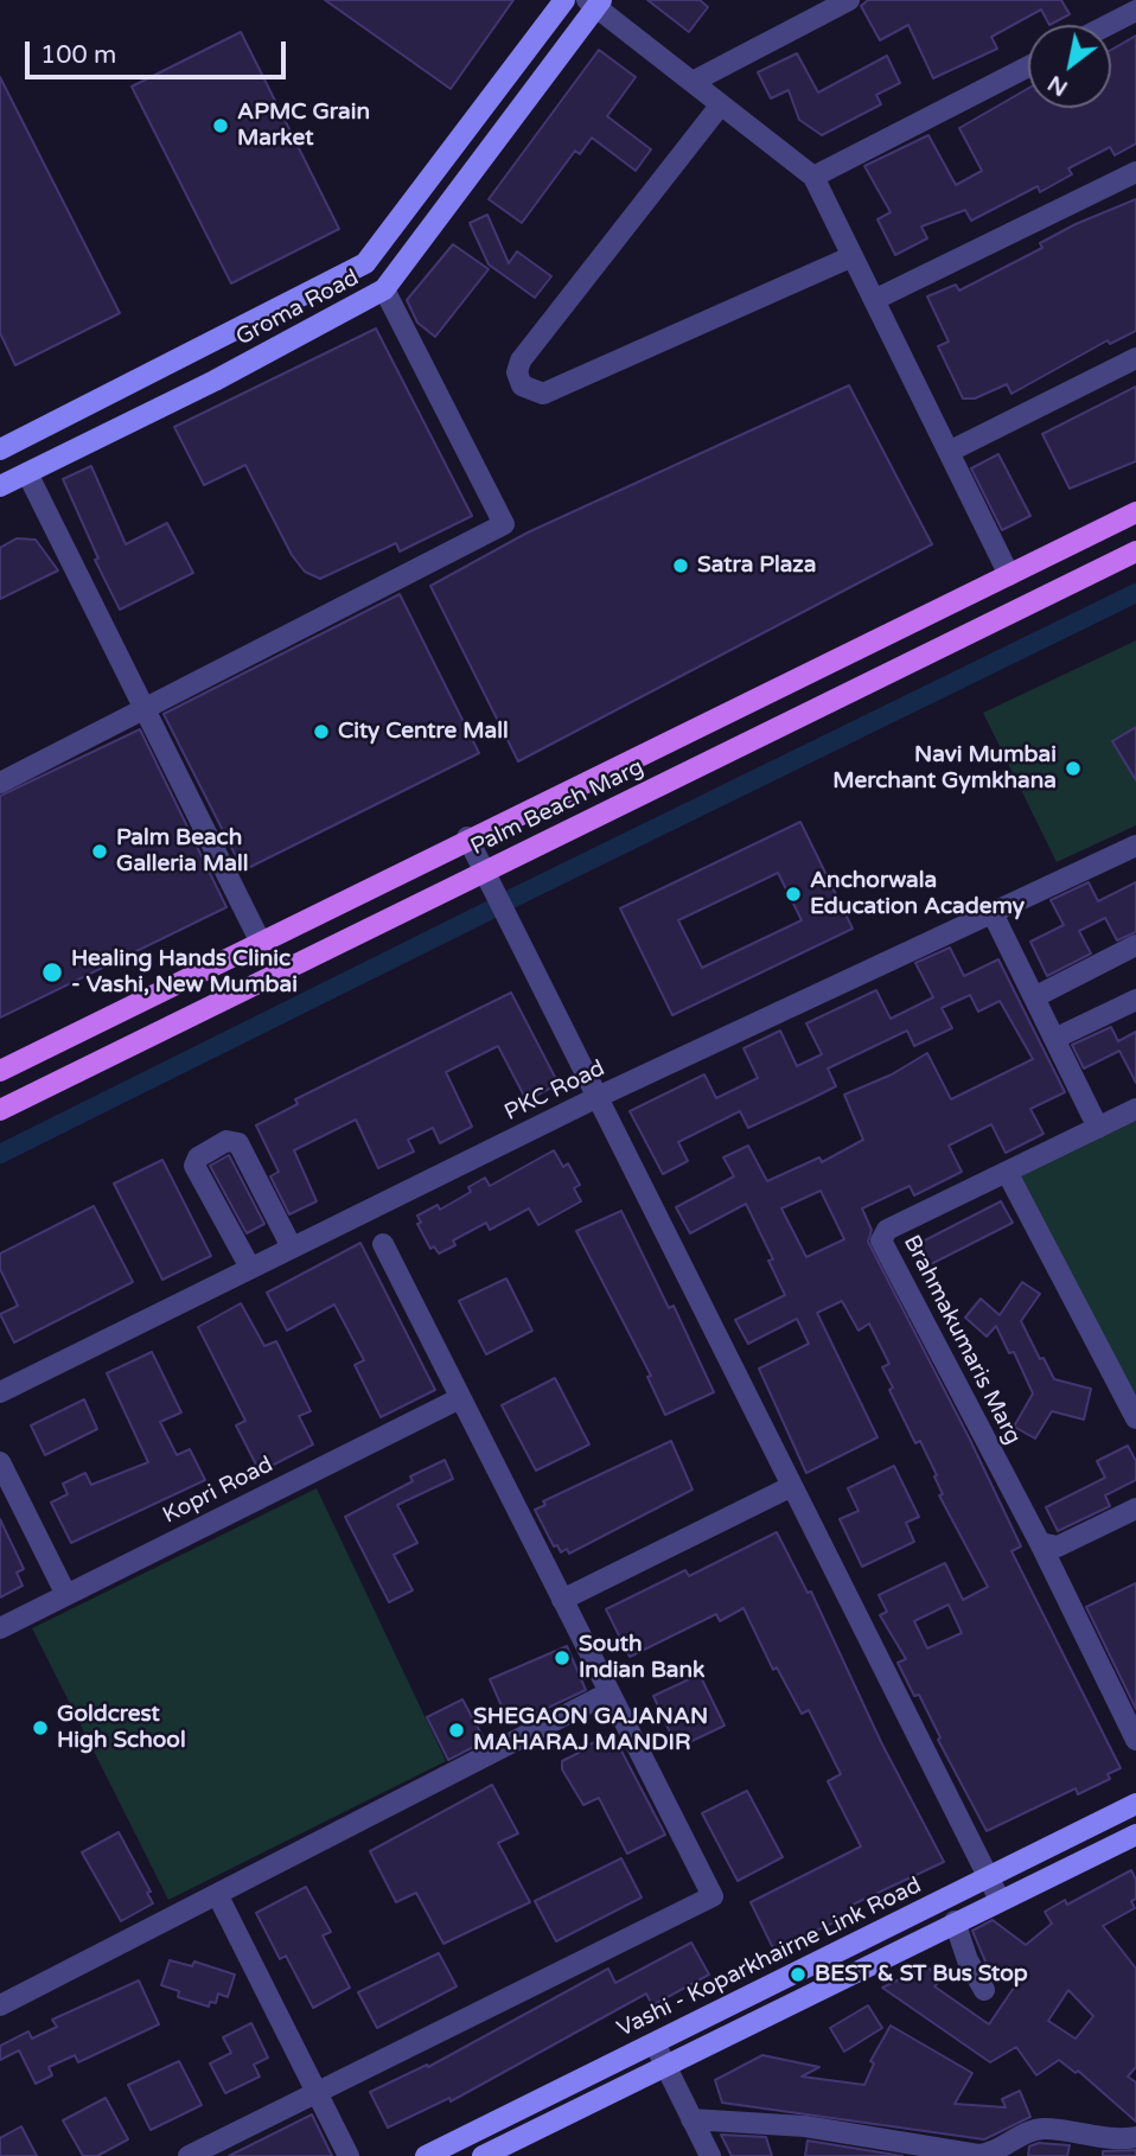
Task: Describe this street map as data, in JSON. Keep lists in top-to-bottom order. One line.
{"streets":{"main road":["Groma Road","Palm Beach Marg","Vashi - Koparkhairne Link Road"],"street":["PKC Road","Brahmakumaris Marg","Kopri Road"]},"places":["APMC Grain Market","Satra Plaza","City Centre Mall","Navi Mumbai Merchant Gymkhana","Palm Beach Galleria Mall","Anchorwala Education Academy","Healing Hands Clinic - Vashi, New Mumbai","South Indian Bank","Goldcrest High School","SHEGAON GAJANAN MAHARAJ MANDIR","BEST & ST Bus Stop"],"scale_bar":"100 m","north":"bottom left"}
